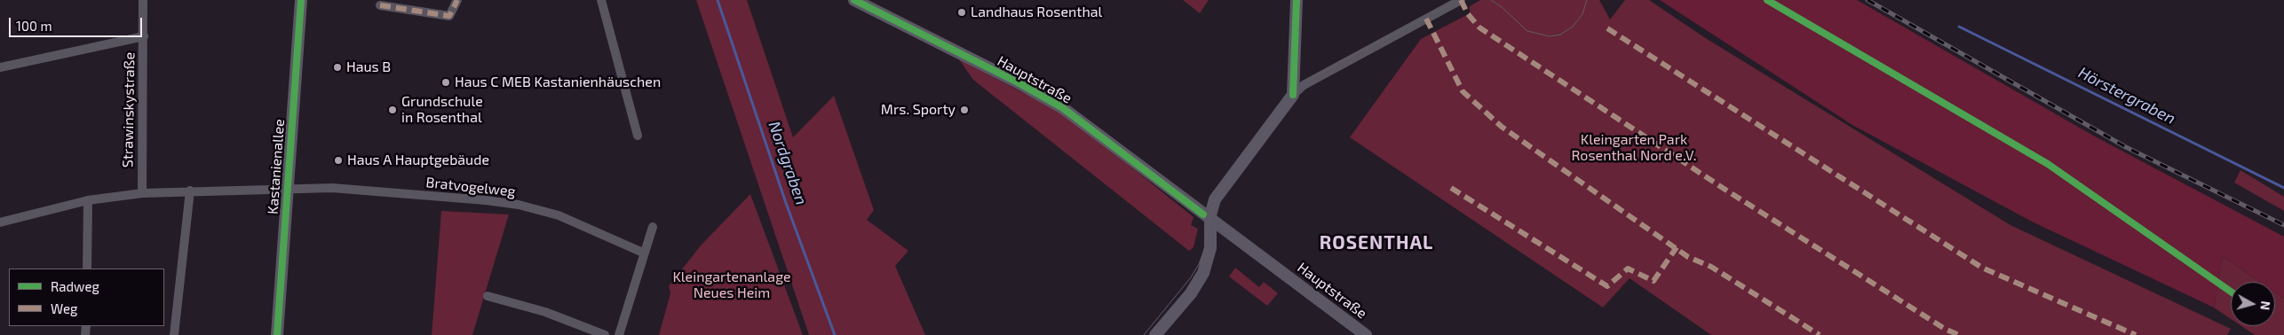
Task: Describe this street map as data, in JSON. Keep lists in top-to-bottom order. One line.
{"streets":{"main road":["Hauptstraße","Kastanienallee"],"street":["Strawinskystraße","Bratvogelweg"]},"crossings":[["Strawinskystraße","Bratvogelweg"],["Kastanienallee","Bratvogelweg"]],"districts":["ROSENTHAL"],"water":["Hörstergraben","Nordgraben"],"parks":["Kleingarten Park Rosenthal Nord e.V.","Kleingartenanlage Neues Heim"],"places":["Landhaus Rosenthal","Haus B","Haus C MEB Kastanienhäuschen","Grundschule in Rosenthal","Mrs. Sporty","Haus A Hauptgebäude"],"legend":["Radweg","Weg"],"scale_bar":"100 m","north":"right"}
